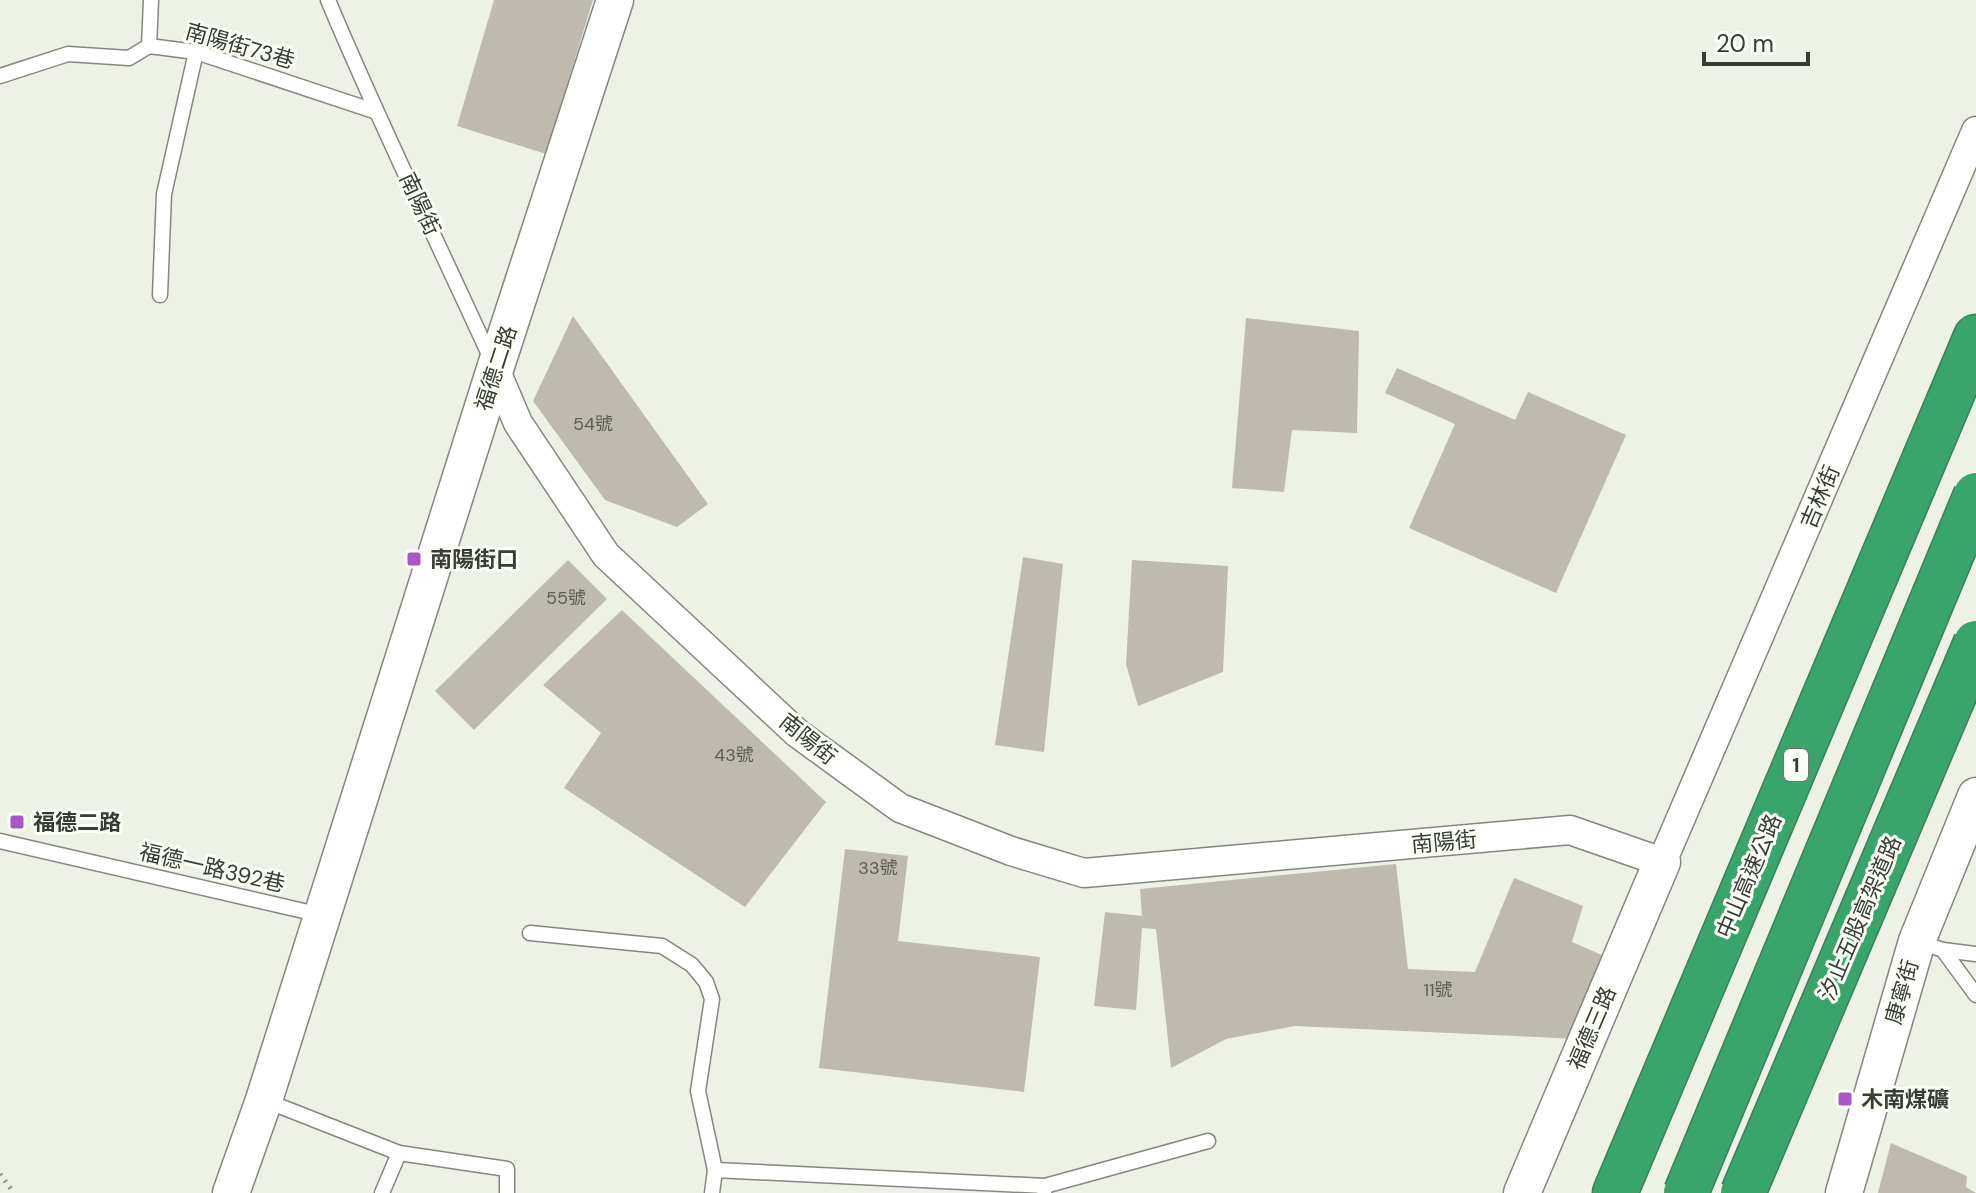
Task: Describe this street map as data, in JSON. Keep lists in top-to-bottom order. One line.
{"streets":{"highway":["1","中山高速公路","汐止五股高架道路"],"street":["南陽街","福德二路","吉林街","康寧街","福德三路"],"lane":["南陽街73巷","福德一路392巷"]},"crossings":[["南陽街73巷","南陽街"],["南陽街","福德二路"],["南陽街","吉林街"],["南陽街","福德三路"],["福德二路","福德一路392巷"],["吉林街","福德三路"]],"places":{"transit":["南陽街口","福德二路","木南煤礦"]},"house_numbers":["54號","55號","43號","33號","11號"],"scale_bar":"20 m"}
